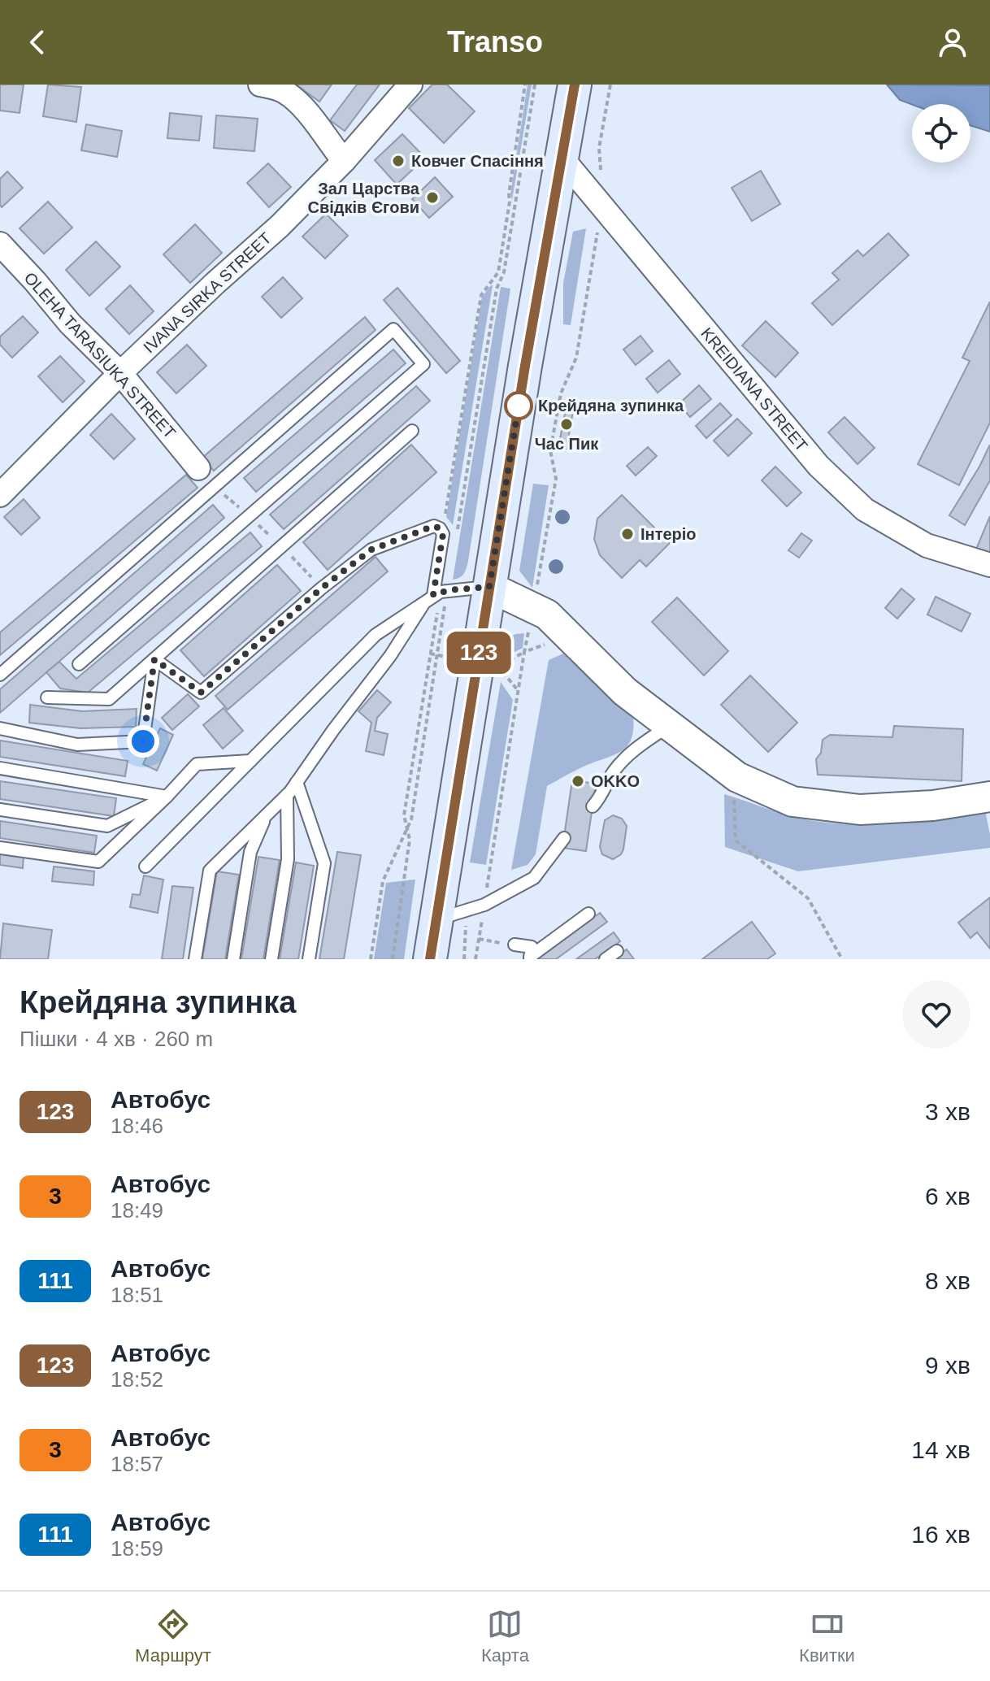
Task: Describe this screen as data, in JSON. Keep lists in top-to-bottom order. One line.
{"streets":{"street":["IVANA SIRKA STREET","OLEHA TARASIUKA STREET","KREIDIANA STREET"]},"crossings":[["IVANA SIRKA STREET","OLEHA TARASIUKA STREET"]],"places":["Ковчег Спасіння","Зал Царства Свідків Єгови","Крейдяна зупинка","Час Пик","Інтеріо","OKKO"],"lines":["bus line 123"],"page":{"header":"Transo","on_map":"123","heading":["Крейдяна зупинка","Пішки · 4 хв · 260 m"],"list":[{"mark":"123","name":"Автобус","note":"18:46","value":"3 хв"},{"mark":"3","name":"Автобус","note":"18:49","value":"6 хв"},{"mark":"111","name":"Автобус","note":"18:51","value":"8 хв"},{"mark":"123","name":"Автобус","note":"18:52","value":"9 хв"},{"mark":"3","name":"Автобус","note":"18:57","value":"14 хв"},{"mark":"111","name":"Автобус","note":"18:59","value":"16 хв"}],"tabs":["Маршрут","Карта","Квитки"]}}
